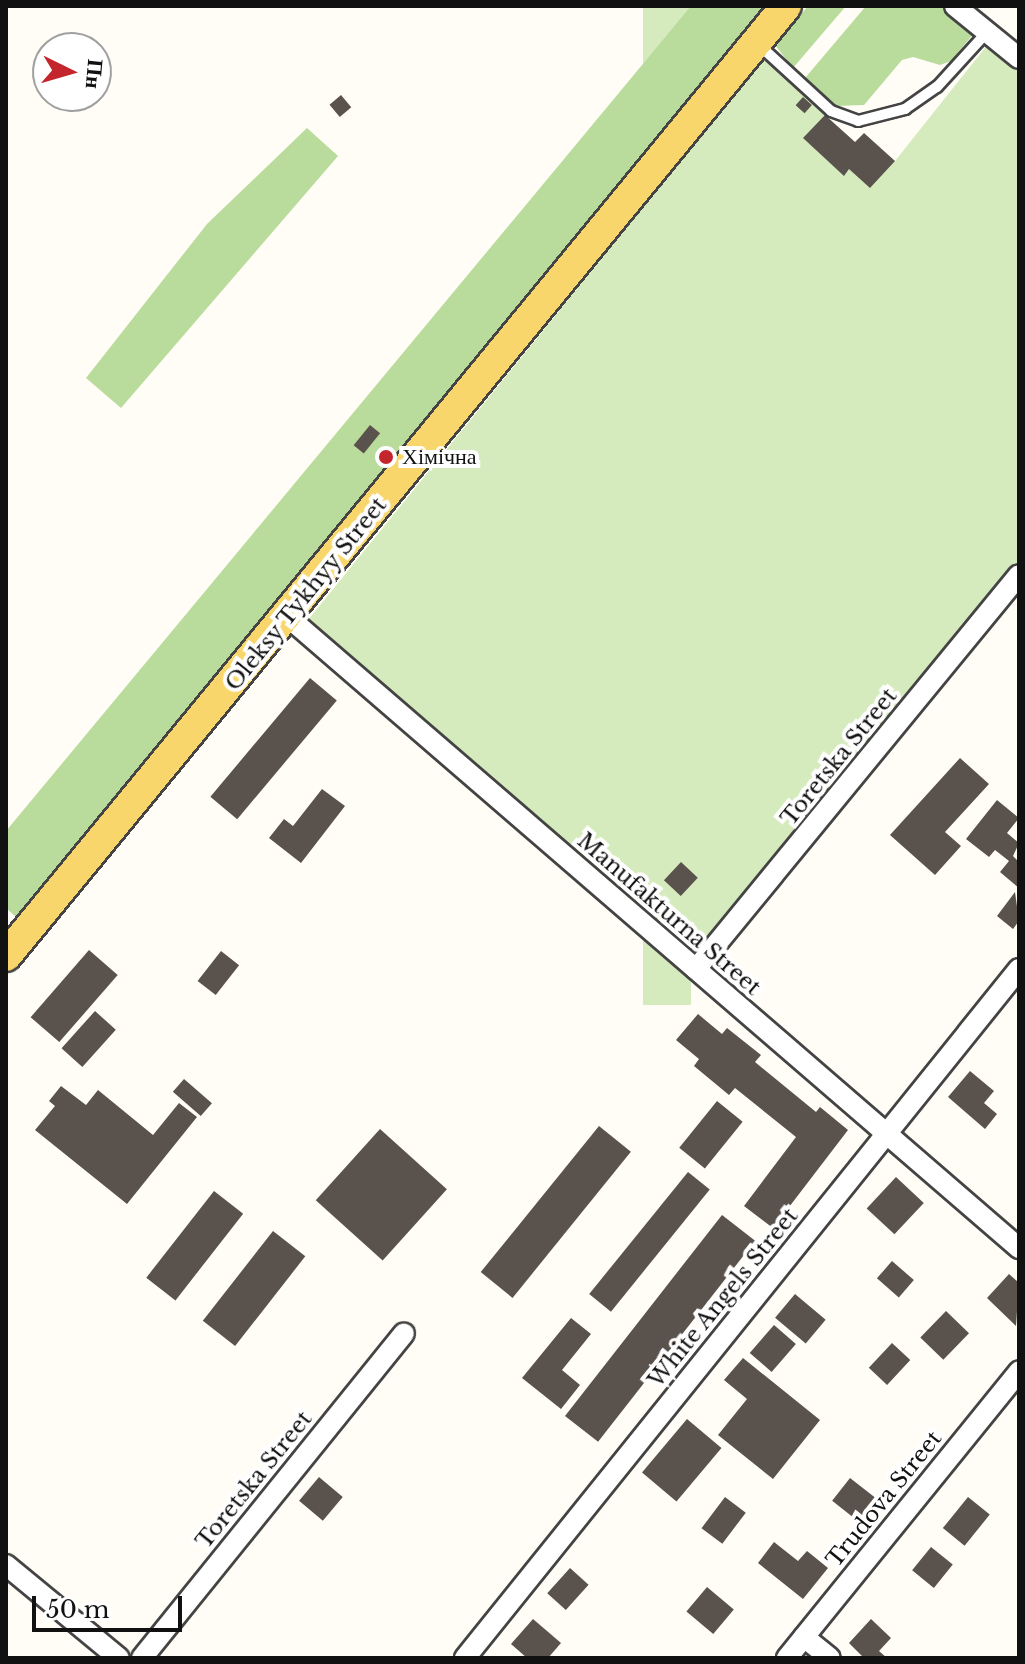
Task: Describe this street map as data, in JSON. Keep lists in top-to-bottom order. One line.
{"streets":{"main road":["Oleksy Tykhyy Street"],"street":["Toretska Street","Manufakturna Street","White Angels Street","Trudova Street"]},"crossings":[["Oleksy Tykhyy Street","Manufakturna Street"],["Toretska Street","Manufakturna Street"],["Manufakturna Street","White Angels Street"]],"places":["Хімічна"],"scale_bar":"50 m","north":"right"}
